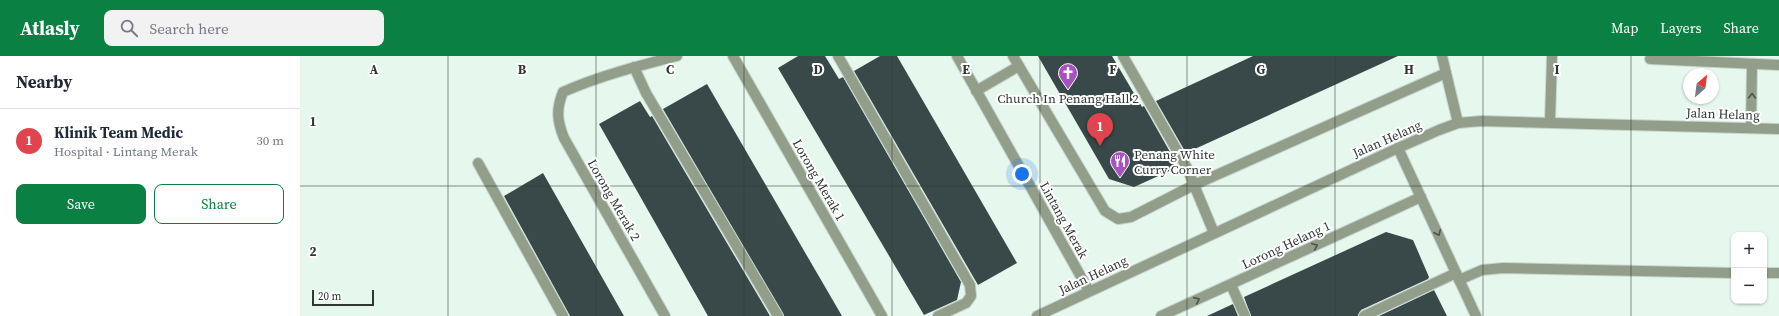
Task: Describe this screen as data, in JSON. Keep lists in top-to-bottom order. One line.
{"streets":{"street":["Jalan Helang","Lorong Merak 1","Lorong Merak 2","Lintang Merak","Lorong Helang 1"]},"crossings":[["Jalan Helang","Lintang Merak"]],"places":{"church":["Church In Penang Hall 2"],"restaurant":["Penang White Curry Corner"]},"scale_bar":"20 m","north":"top right","page":{"header":"Atlasly","search":"Search here","nav":["Map","Layers","Share"],"heading":"Nearby","list":[{"mark":"1","name":"Klinik Team Medic","note":"Hospital · Lintang Merak","value":"30 m"}],"pins":"1","buttons":["Save","Share"],"map_buttons":["+","−"],"scale":"20 m"},"grid":{"columns":["A","B","C","D","E","F","G","H","I"],"rows":["1","2"]}}
